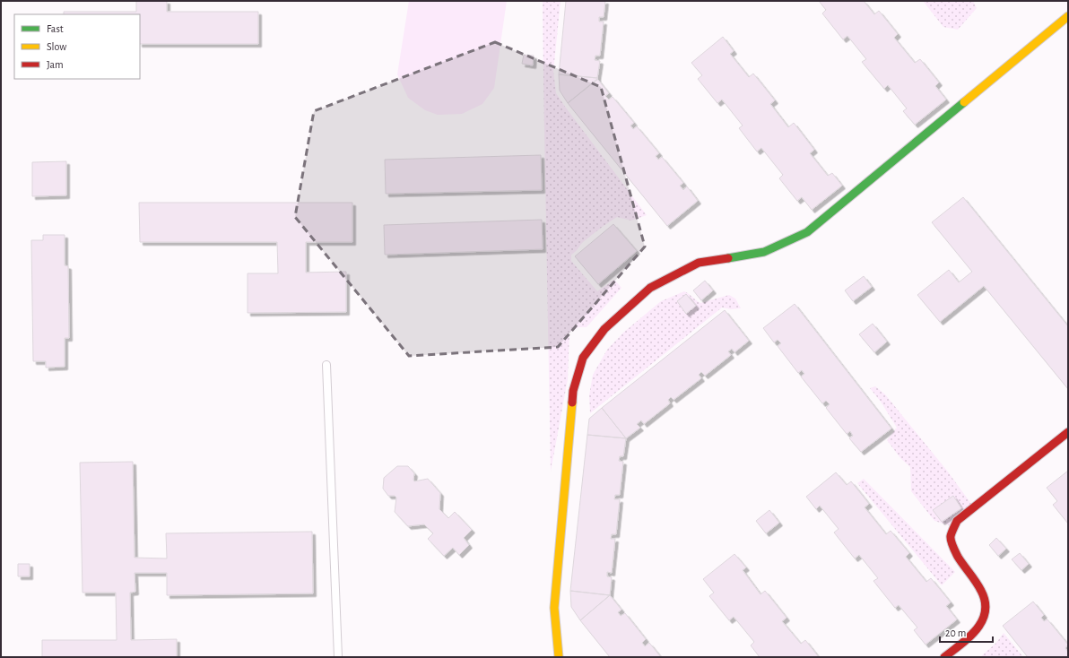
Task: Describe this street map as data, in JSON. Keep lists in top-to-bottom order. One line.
{"legend":["Fast","Slow","Jam"],"scale_bar":"20 m"}
